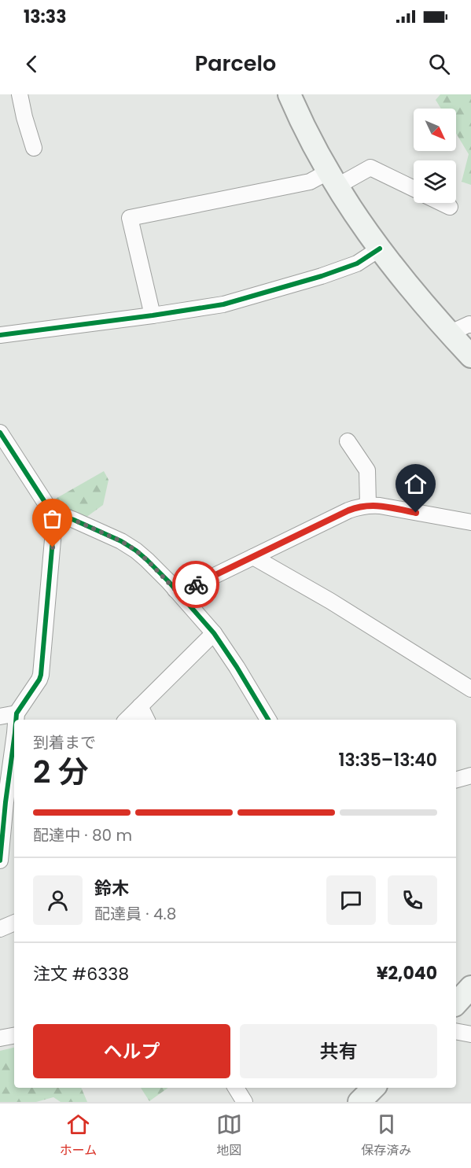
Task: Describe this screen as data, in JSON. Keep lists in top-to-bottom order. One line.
{"north":"bottom right","page":{"status":"13:33","header":"Parcelo","heading":["2 分","到着まで","13:35–13:40"],"panel":["鈴木","配達員 · 4.8","注文 #6338","¥2,040"],"bar":"配達中 · 80 m","buttons":["ヘルプ","共有"],"tabs":["ホーム","地図","保存済み"]}}
